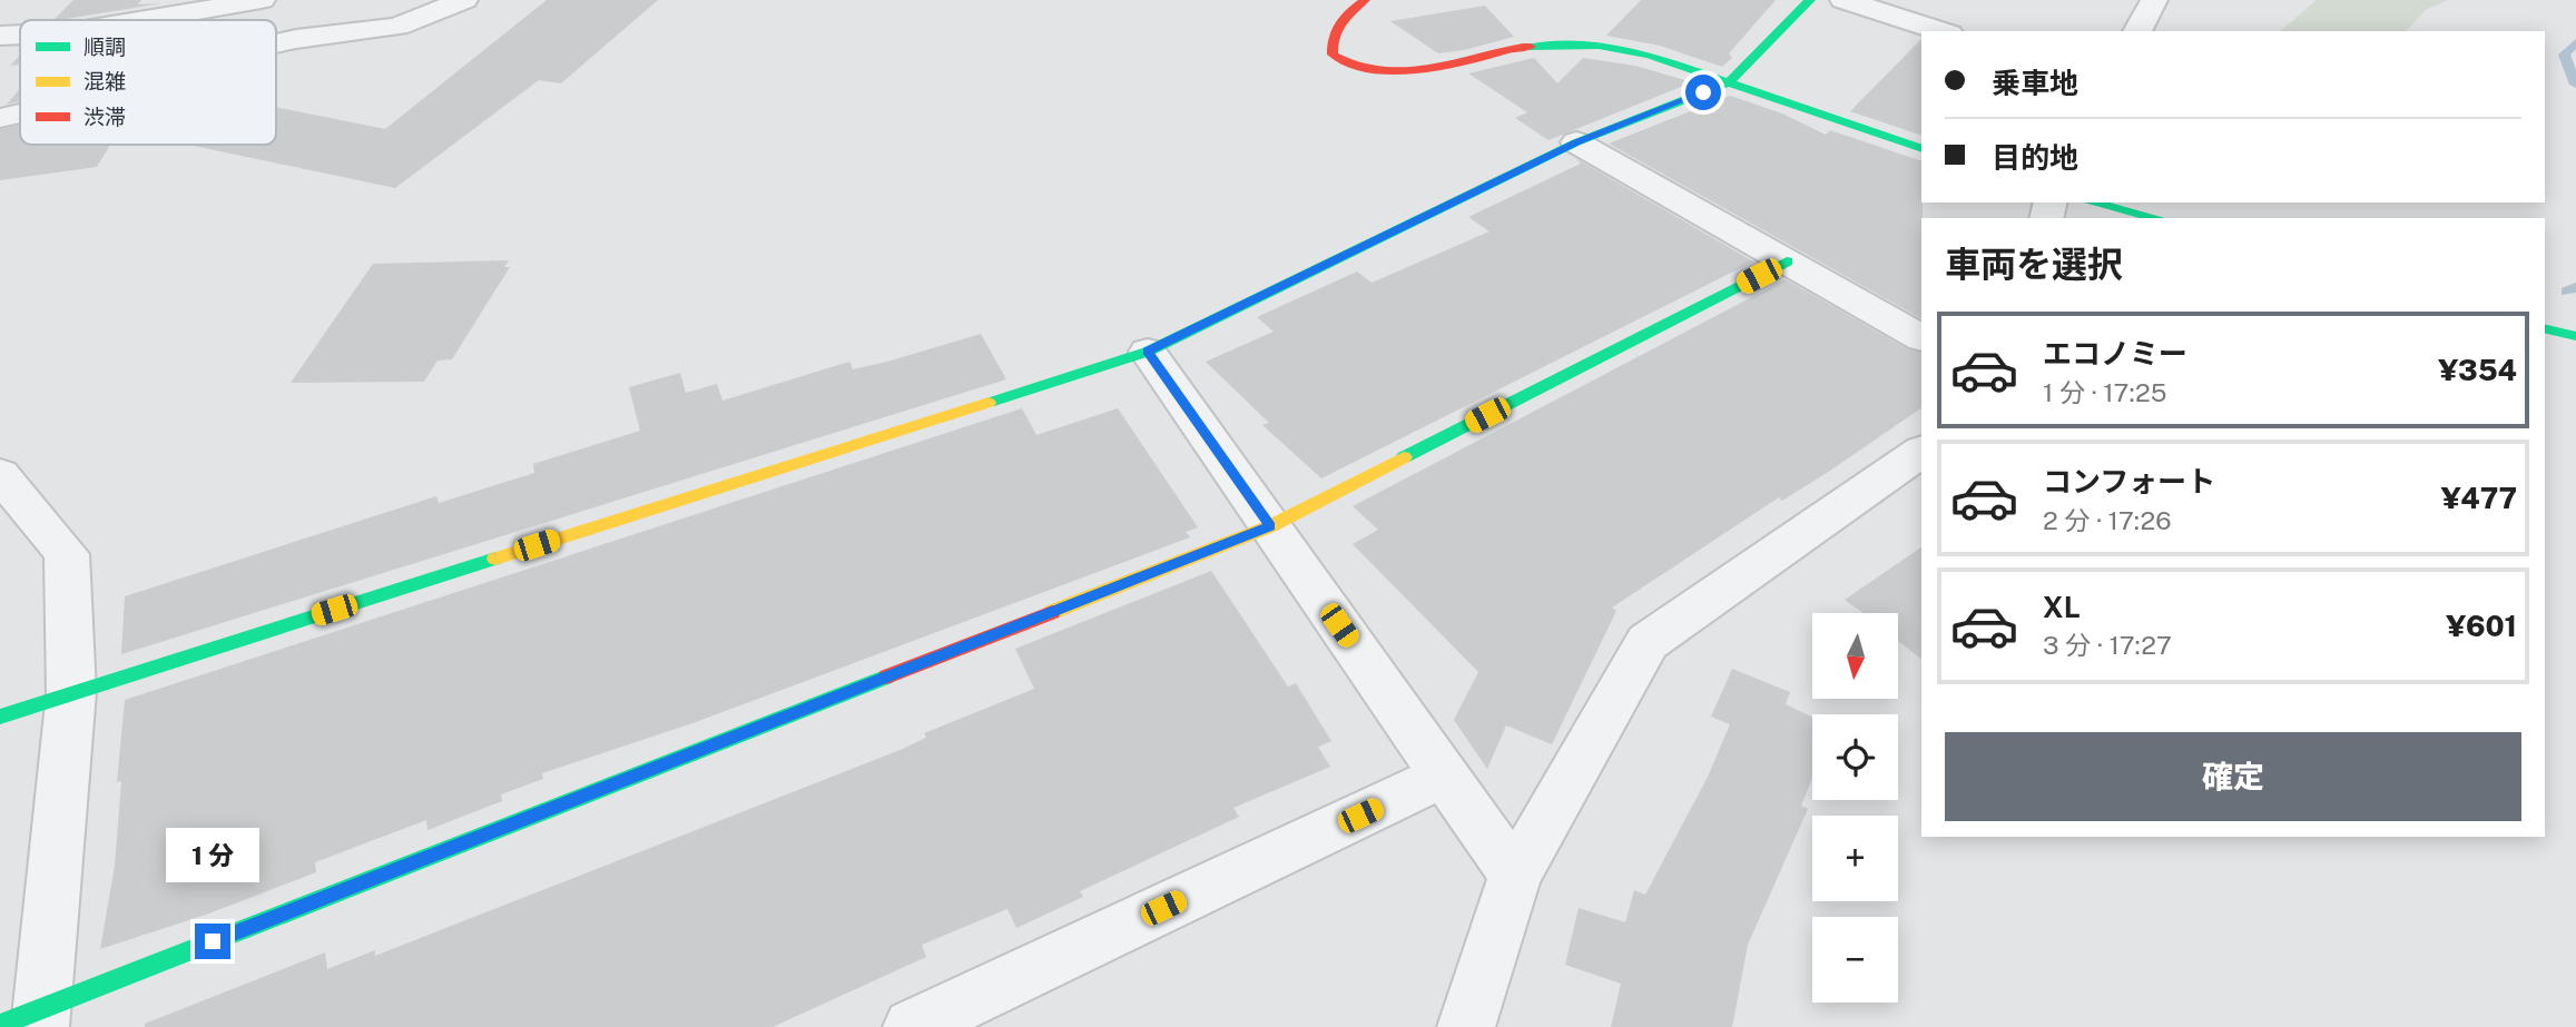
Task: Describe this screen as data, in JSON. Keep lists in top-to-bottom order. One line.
{"legend":["順調","混雑","渋滞"],"north":"bottom","page":{"banner":["乗車地","目的地"],"heading":"車両を選択","list":[{"name":"エコノミー","note":"1 分 · 17:25","value":"¥354"},{"name":"コンフォート","note":"2 分 · 17:26","value":"¥477"},{"name":"XL","note":"3 分 · 17:27","value":"¥601"}],"map_buttons":["+","−"],"buttons":"確定","bubble":"1 分"}}
